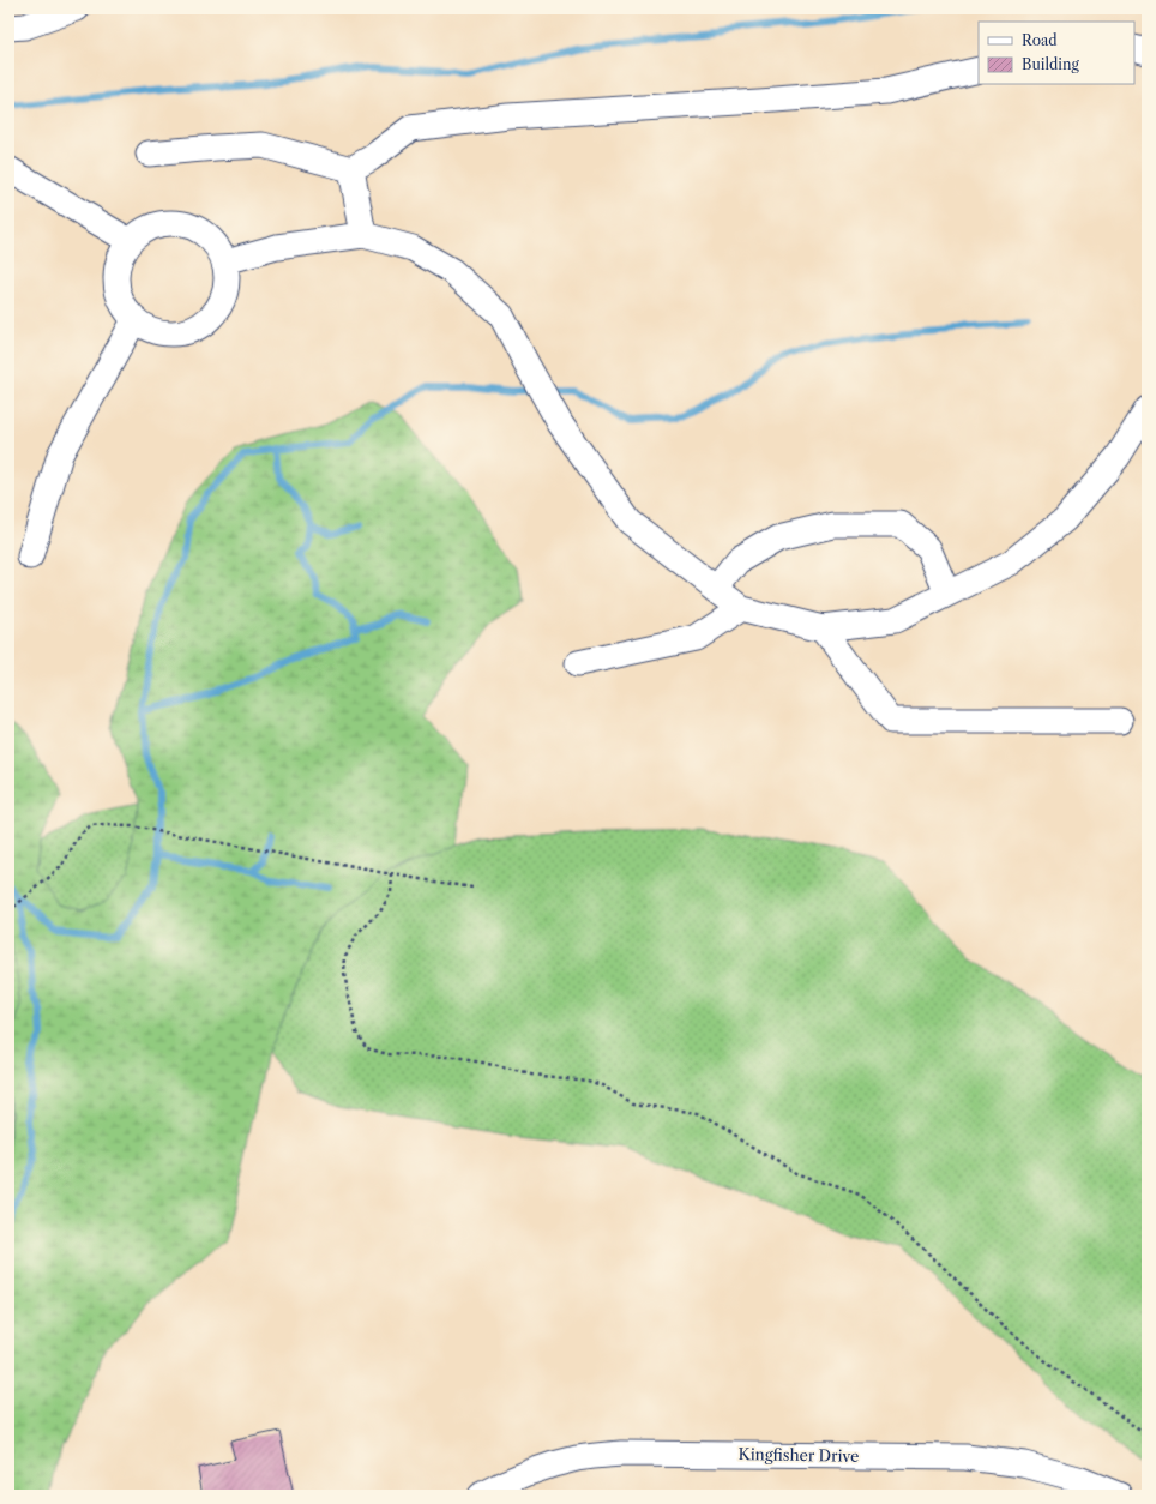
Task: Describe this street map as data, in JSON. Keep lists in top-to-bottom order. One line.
{"streets":{"street":["Kingfisher Drive"]},"legend":["Road","Building"]}
